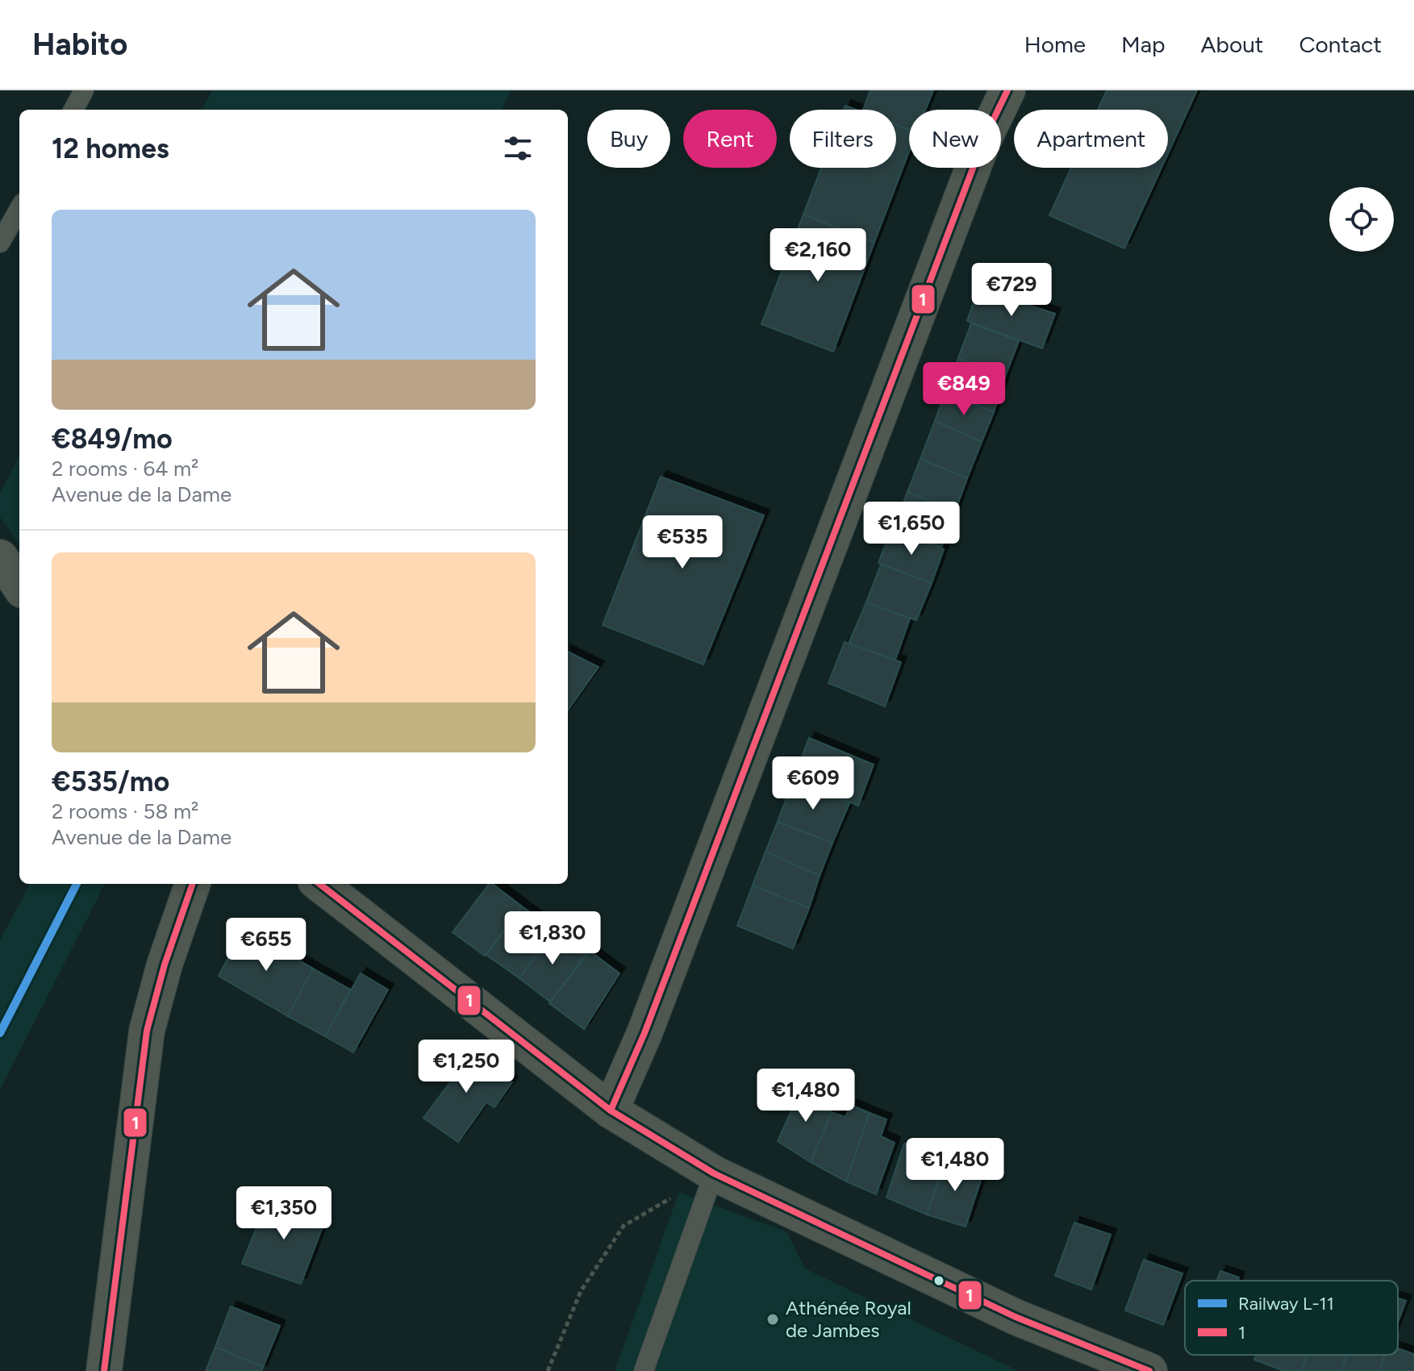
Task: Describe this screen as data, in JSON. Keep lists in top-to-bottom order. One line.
{"places":["Athénée Royal de Jambes"],"lines":["transit line 1","rail line L-11"],"legend":["Railway L-11","1"],"page":{"header":"Habito","nav":["Home","Map","About","Contact"],"chip":["Buy","Rent","Filters","New","Apartment"],"heading":"12 homes","list":[{"name":"€849/mo","note":"2 rooms · 64 m² · Avenue de la Dame"},{"name":"€535/mo","note":"2 rooms · 58 m² · Avenue de la Dame"}],"price":["€2,160","€729","€849","€1,650","€535","€609","€1,830","€655","€1,250","€1,480","€1,480","€1,350"]}}
